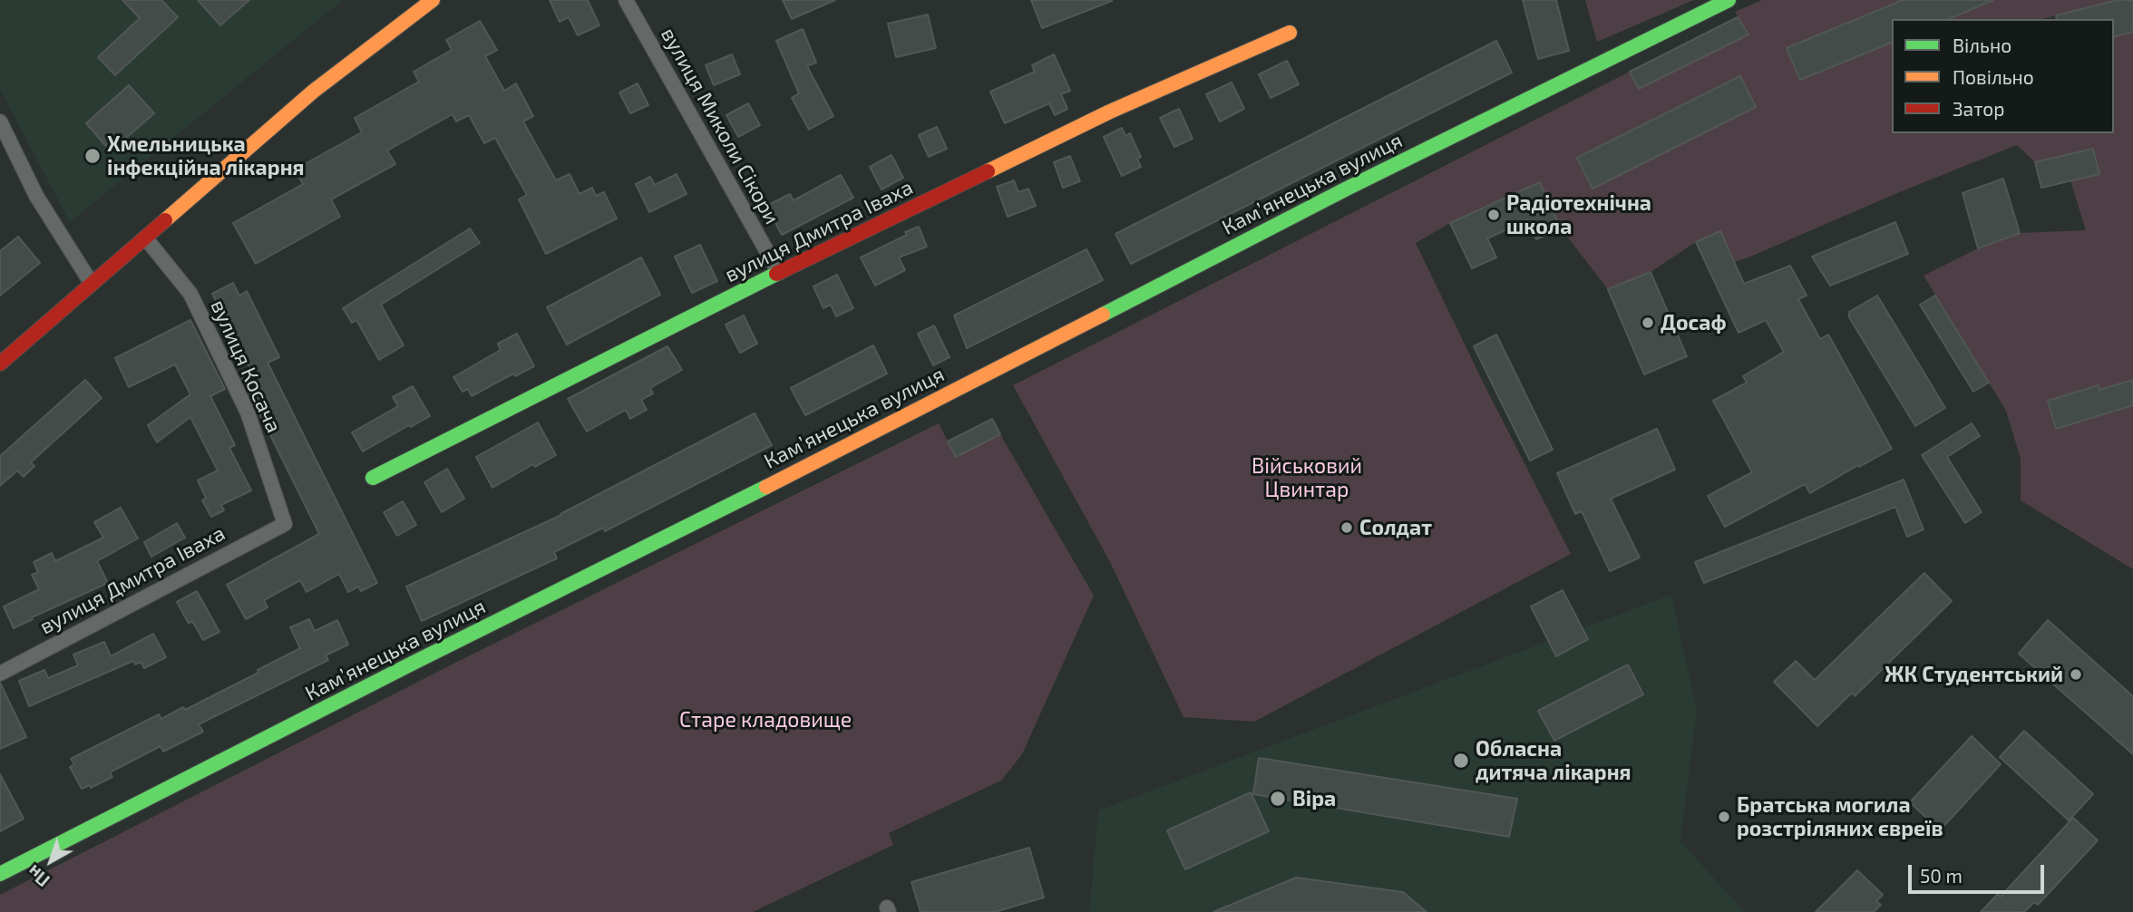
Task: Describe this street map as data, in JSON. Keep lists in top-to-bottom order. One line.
{"streets":{"main road":["Камʼянецька вулиця","вулиця Дмитра Іваха"],"street":["вулиця Миколи Сікори","вулиця Косача"]},"crossings":[["вулиця Миколи Сікори","вулиця Дмитра Іваха"],["вулиця Дмитра Іваха","вулиця Косача"]],"parks":["Військовий Цвинтар","Старе кладовище"],"places":["Хмельницька інфекційна лікарня","Радіотехнічна школа","Досаф","Солдат","ЖК Студентський","Обласна дитяча лікарня","Віра","Братська могила розстріляних євреїв"],"legend":["Вільно","Повільно","Затор"],"scale_bar":"50 m","north":"bottom left"}
